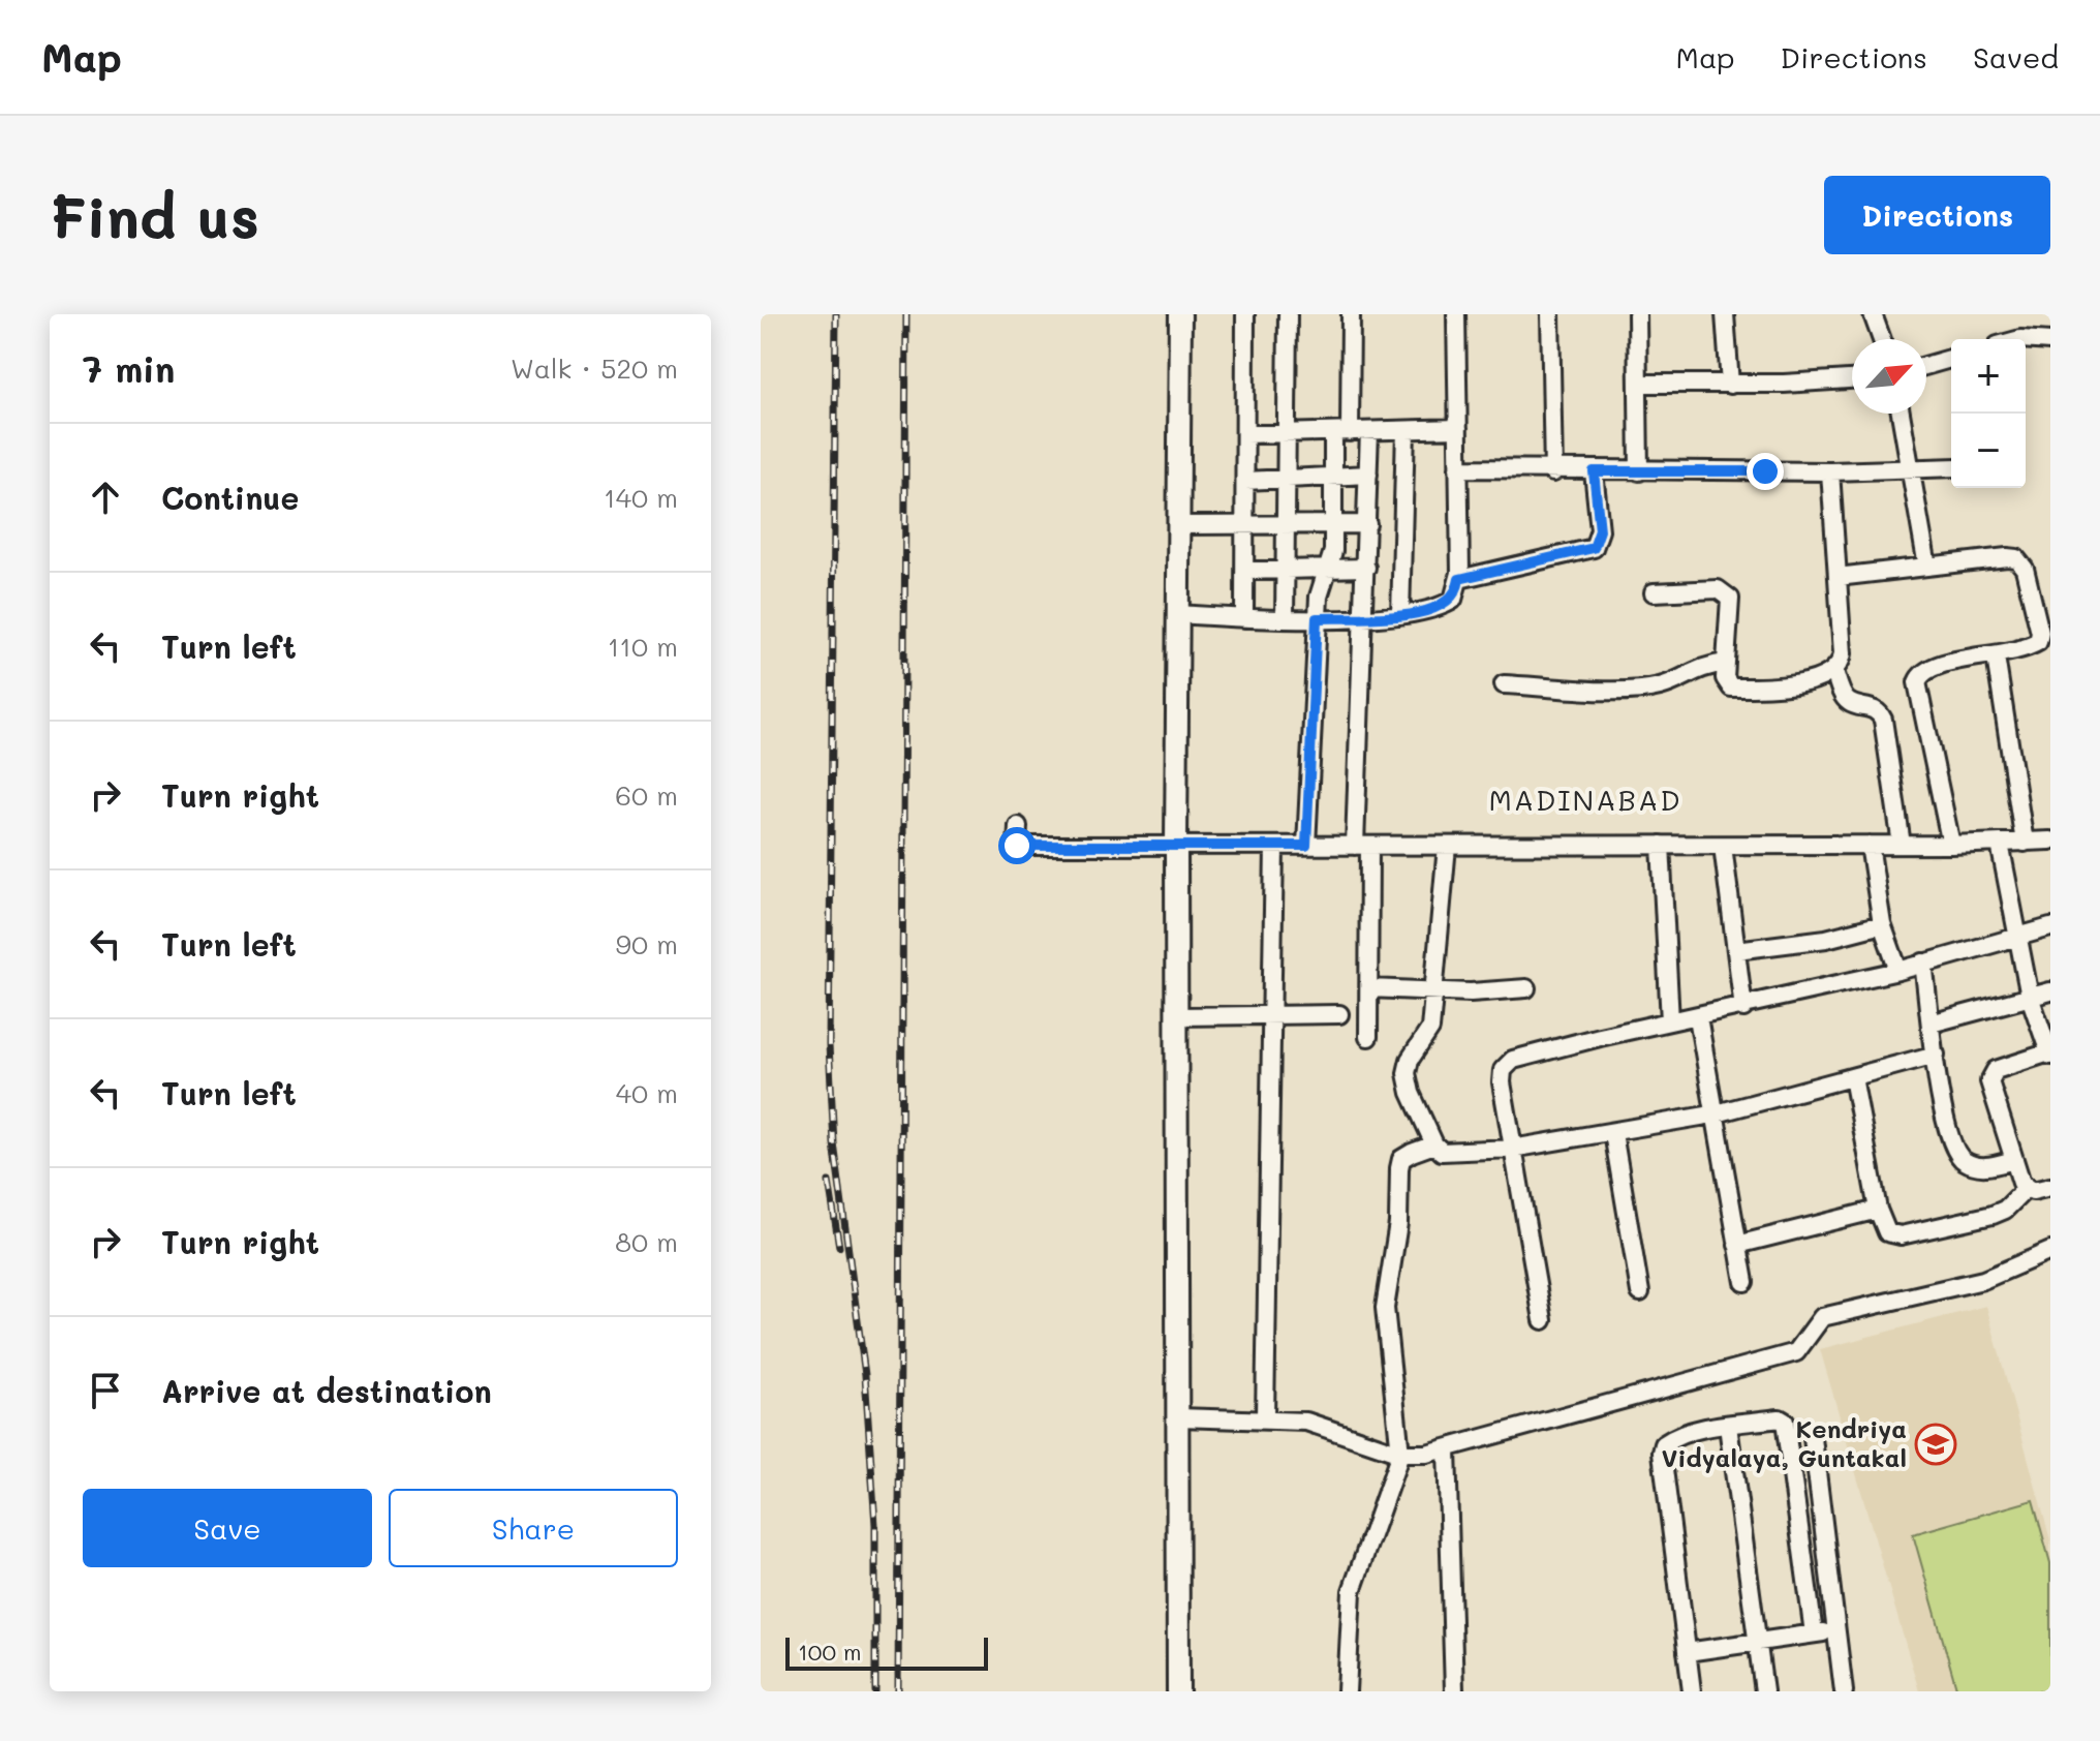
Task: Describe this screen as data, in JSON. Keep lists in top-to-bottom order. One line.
{"districts":["MADINABAD"],"places":{"school or university":["Kendriya Vidyalaya, Guntakal"]},"scale_bar":"100 m","north":"top right","page":{"header":"Map","nav":["Map","Directions","Saved"],"buttons":["Directions",["Save","Share"]],"title":"Find us","heading":["7 min","Walk · 520 m"],"map_buttons":["+","−"],"list":[["Continue","140 m"],["Turn left","110 m"],["Turn right","60 m"],["Turn left","90 m"],["Turn left","40 m"],["Turn right","80 m"],"Arrive at destination"],"scale":"100 m"}}
